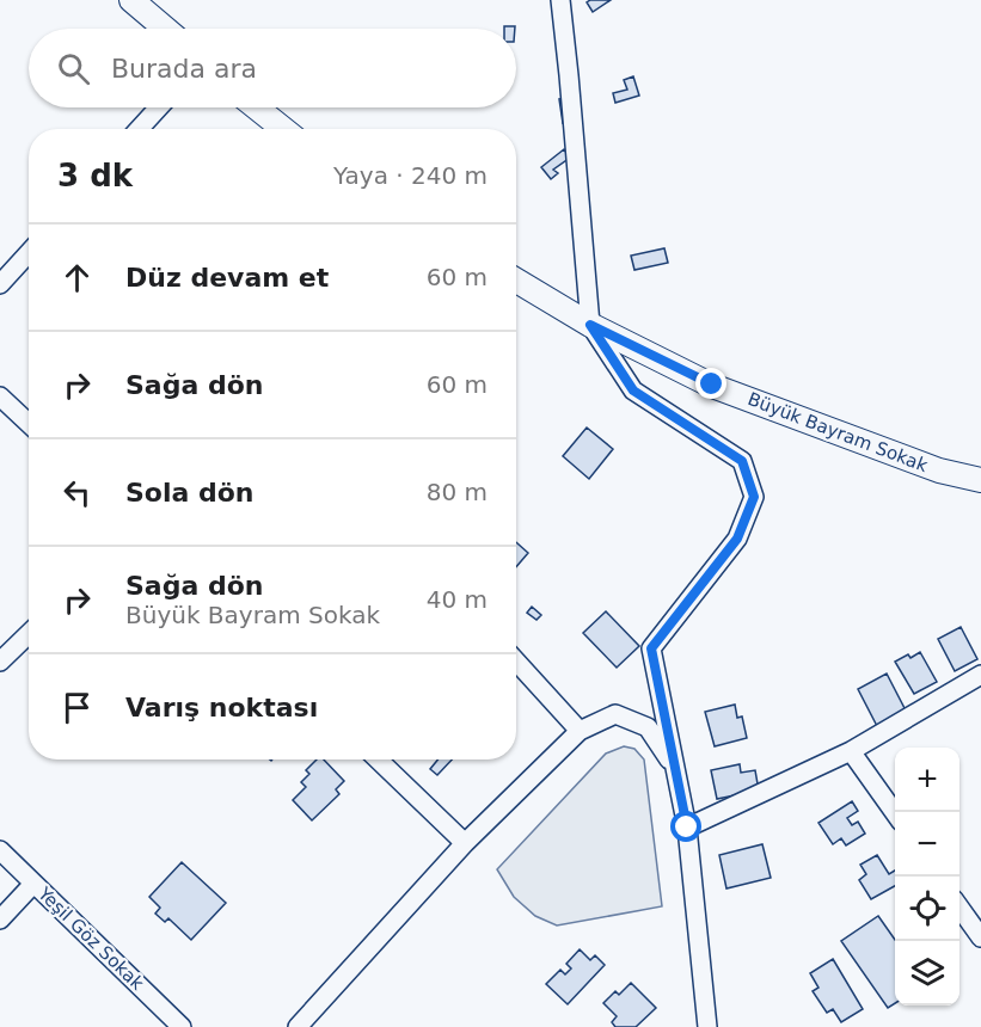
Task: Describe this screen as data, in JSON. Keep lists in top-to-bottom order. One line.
{"streets":{"street":["Büyük Bayram Sokak","Yeşil Göz Sokak"]},"page":{"search":"Burada ara","heading":["3 dk","Yaya · 240 m"],"list":[["Düz devam et","60 m"],["Sağa dön","60 m"],["Sola dön","80 m"],["Sağa dön","Büyük Bayram Sokak","40 m"],"Varış noktası"],"map_buttons":["+","−"]}}
